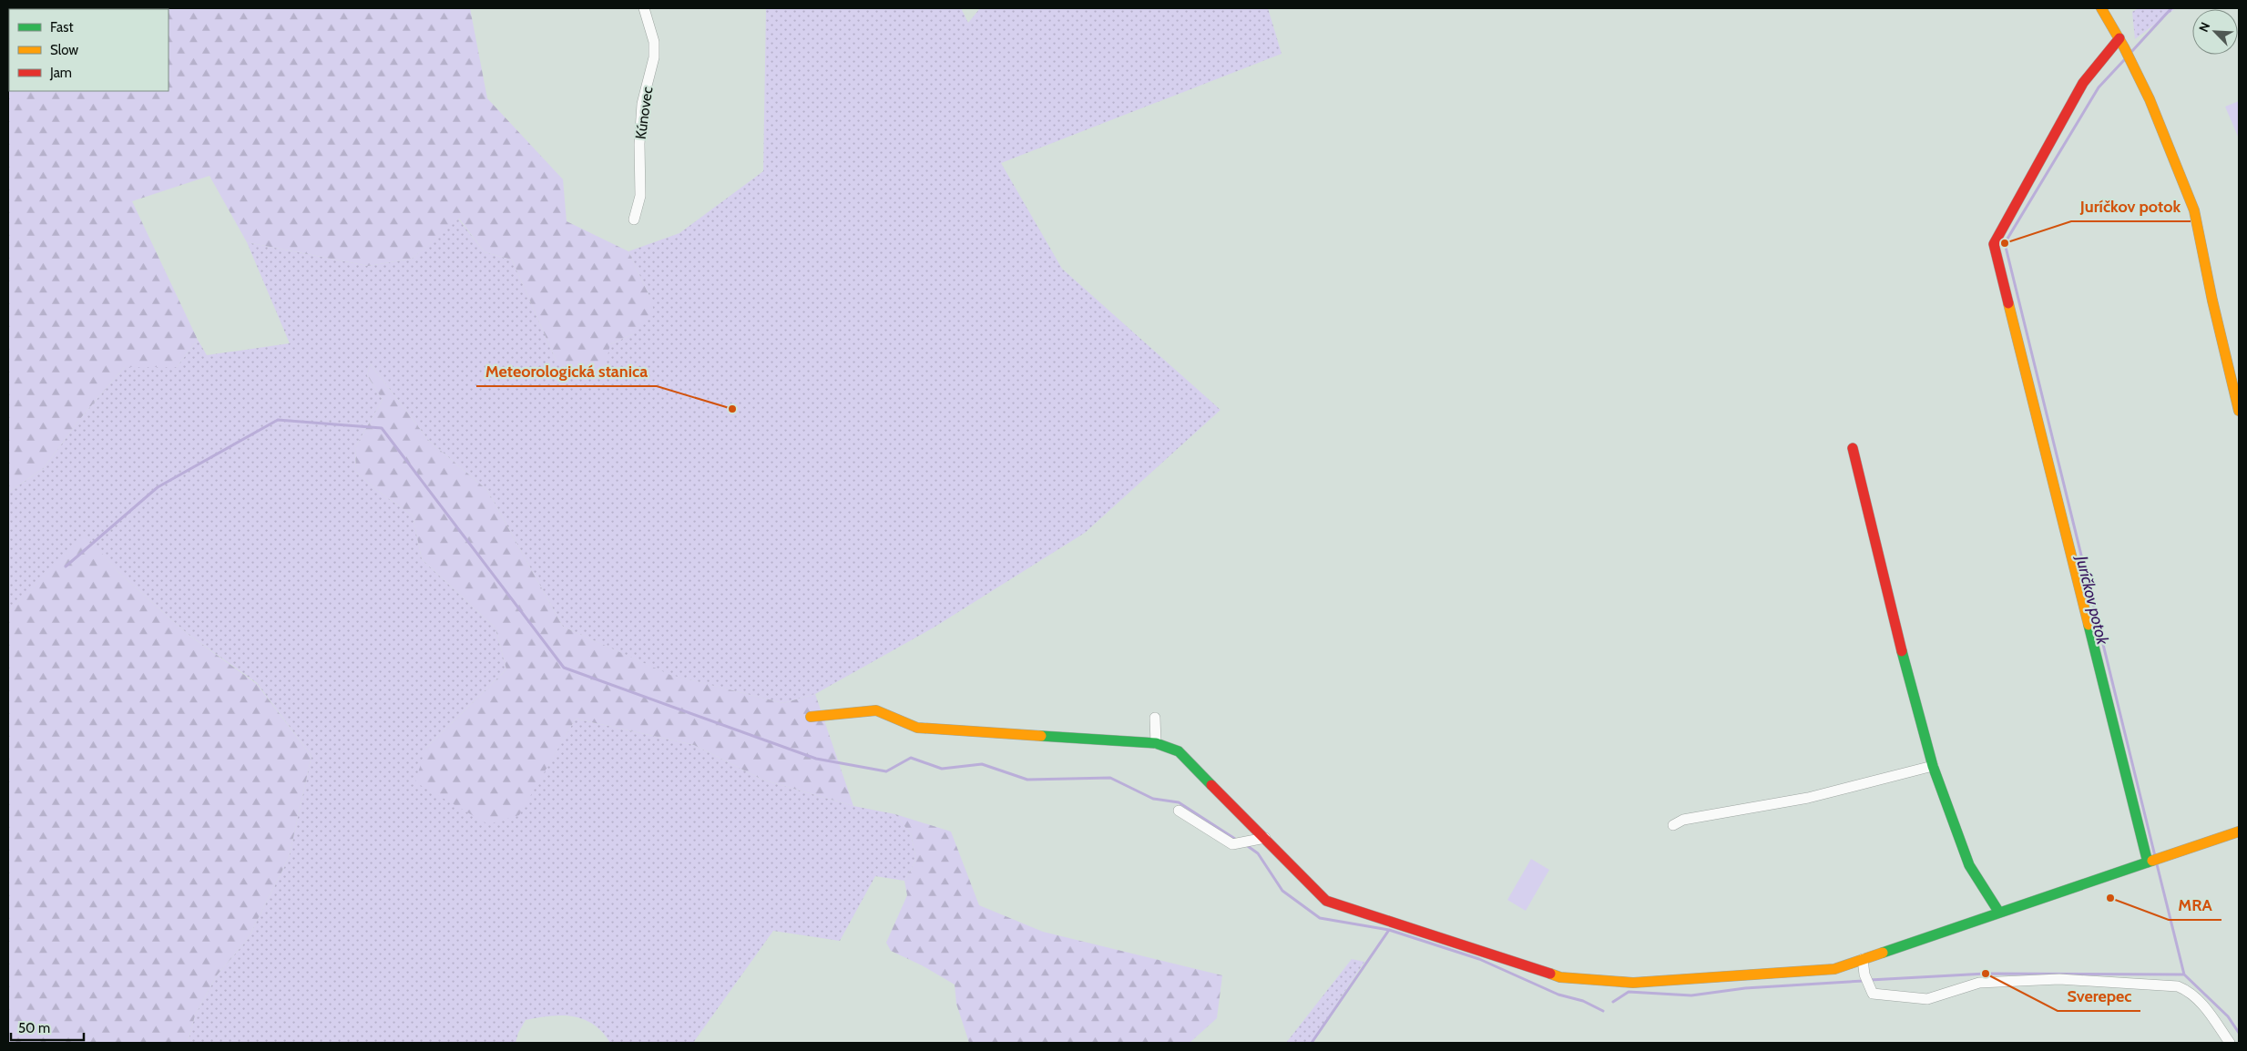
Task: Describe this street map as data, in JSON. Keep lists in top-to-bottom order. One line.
{"streets":{"street":["Kúnovec"]},"water":["Juríčkov potok"],"places":["Juríčkov potok","Meteorologická stanica","MRA","Sverepec"],"legend":["Fast","Slow","Jam"],"scale_bar":"50 m","north":"top left"}
